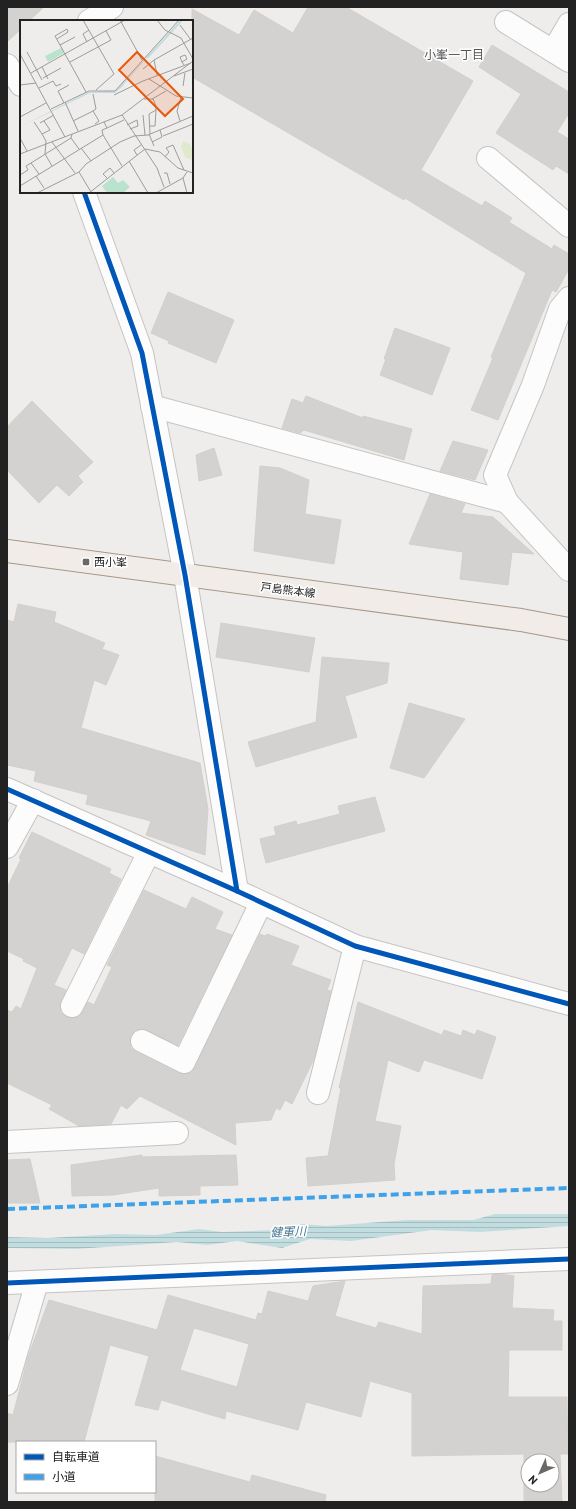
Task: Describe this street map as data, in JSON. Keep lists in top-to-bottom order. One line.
{"streets":{"main road":["戸島熊本線"]},"districts":["小峯一丁目"],"water":["健軍川"],"places":{"transit":["西小峯"]},"legend":["自転車道","小道"],"north":"bottom left"}
